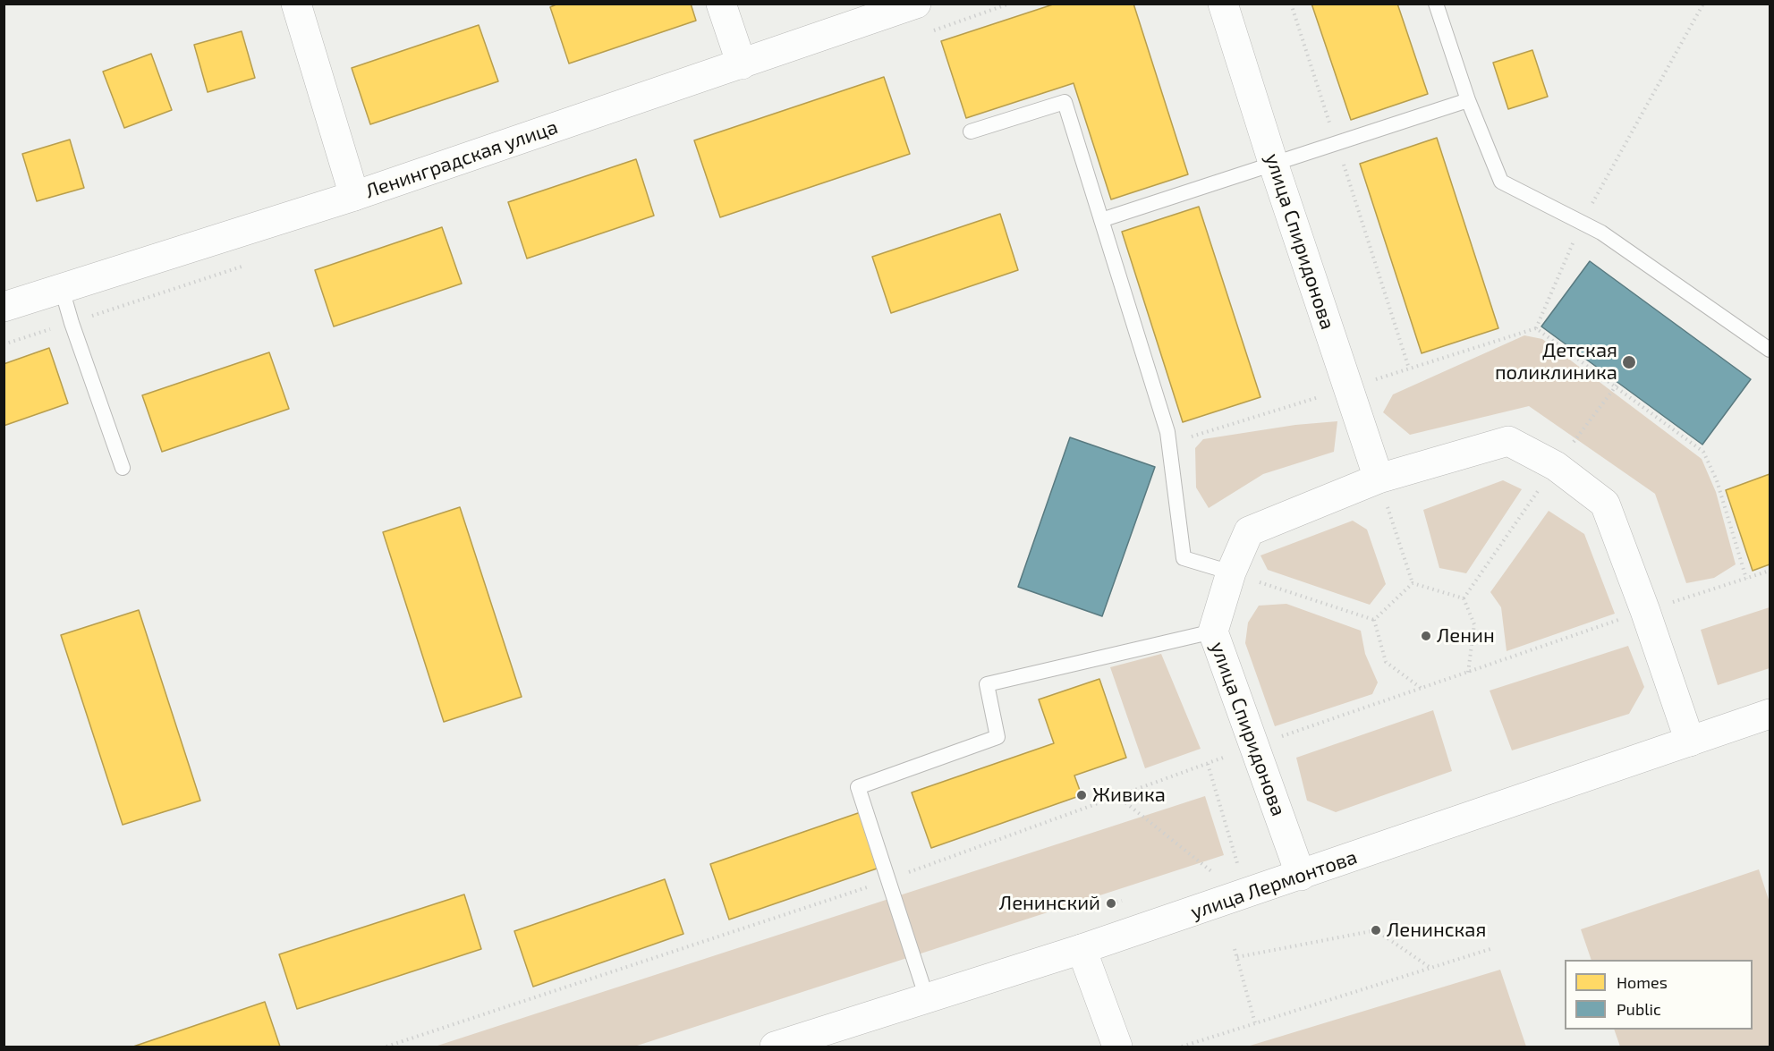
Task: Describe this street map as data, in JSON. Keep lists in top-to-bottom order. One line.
{"streets":{"street":["Ленинградская улица","улица Спиридонова","улица Лермонтова"]},"crossings":[["улица Спиридонова","улица Лермонтова"]],"places":["Детская поликлиника","Ленин","Живика","Ленинский","Ленинская"],"legend":["Homes","Public"]}
